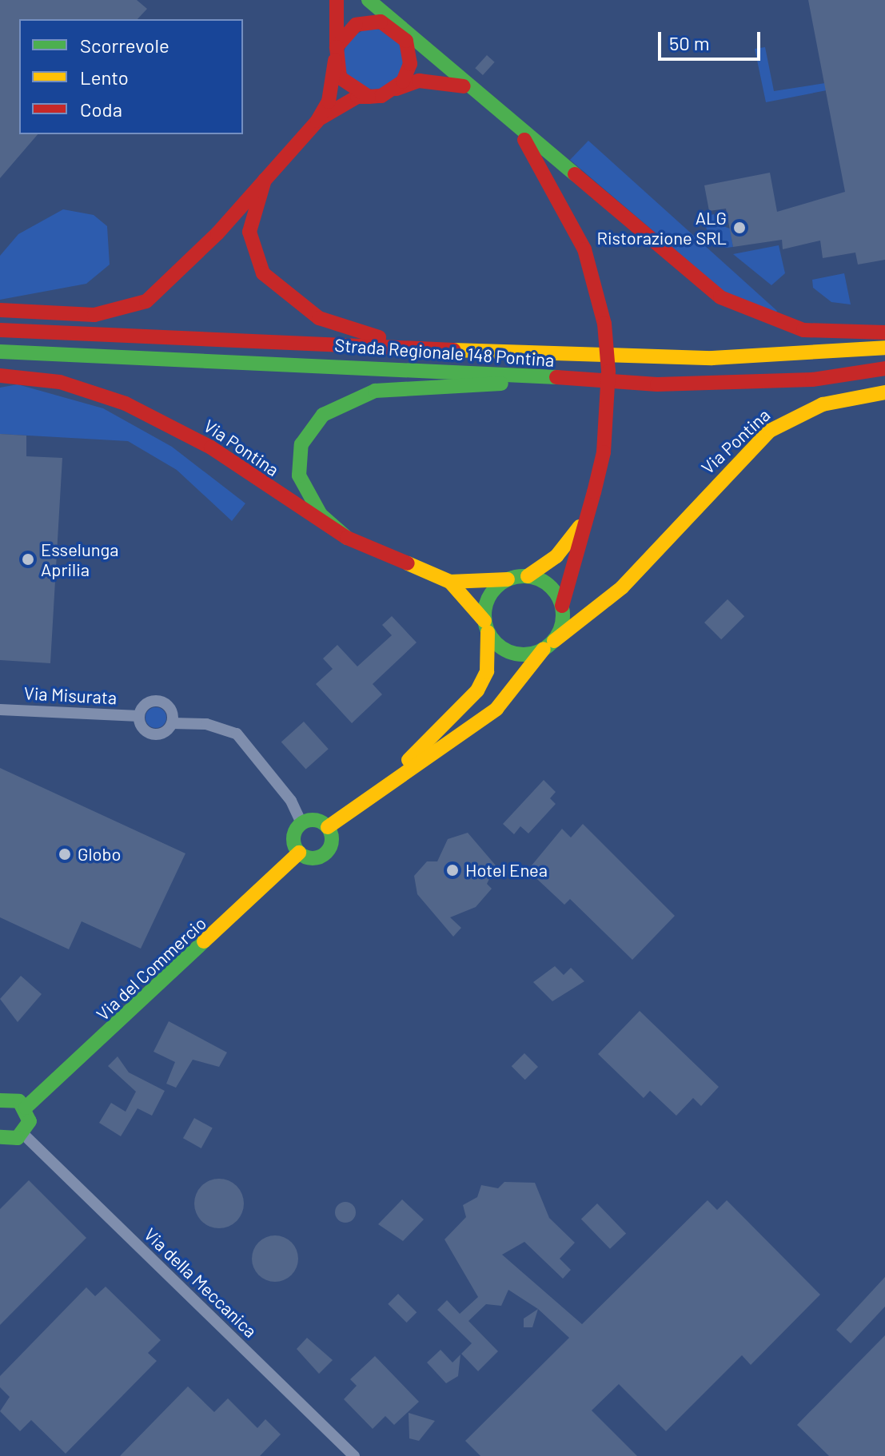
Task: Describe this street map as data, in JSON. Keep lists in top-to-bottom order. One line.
{"streets":{"main road":["Strada Regionale 148 Pontina","Via Pontina","Via del Commercio"],"street":["Via Misurata","Via della Meccanica"]},"crossings":[["Via Misurata","Via del Commercio"]],"places":["ALG Ristorazione SRL","Esselunga Aprilia","Globo","Hotel Enea"],"legend":["Scorrevole","Lento","Coda"],"scale_bar":"50 m"}
